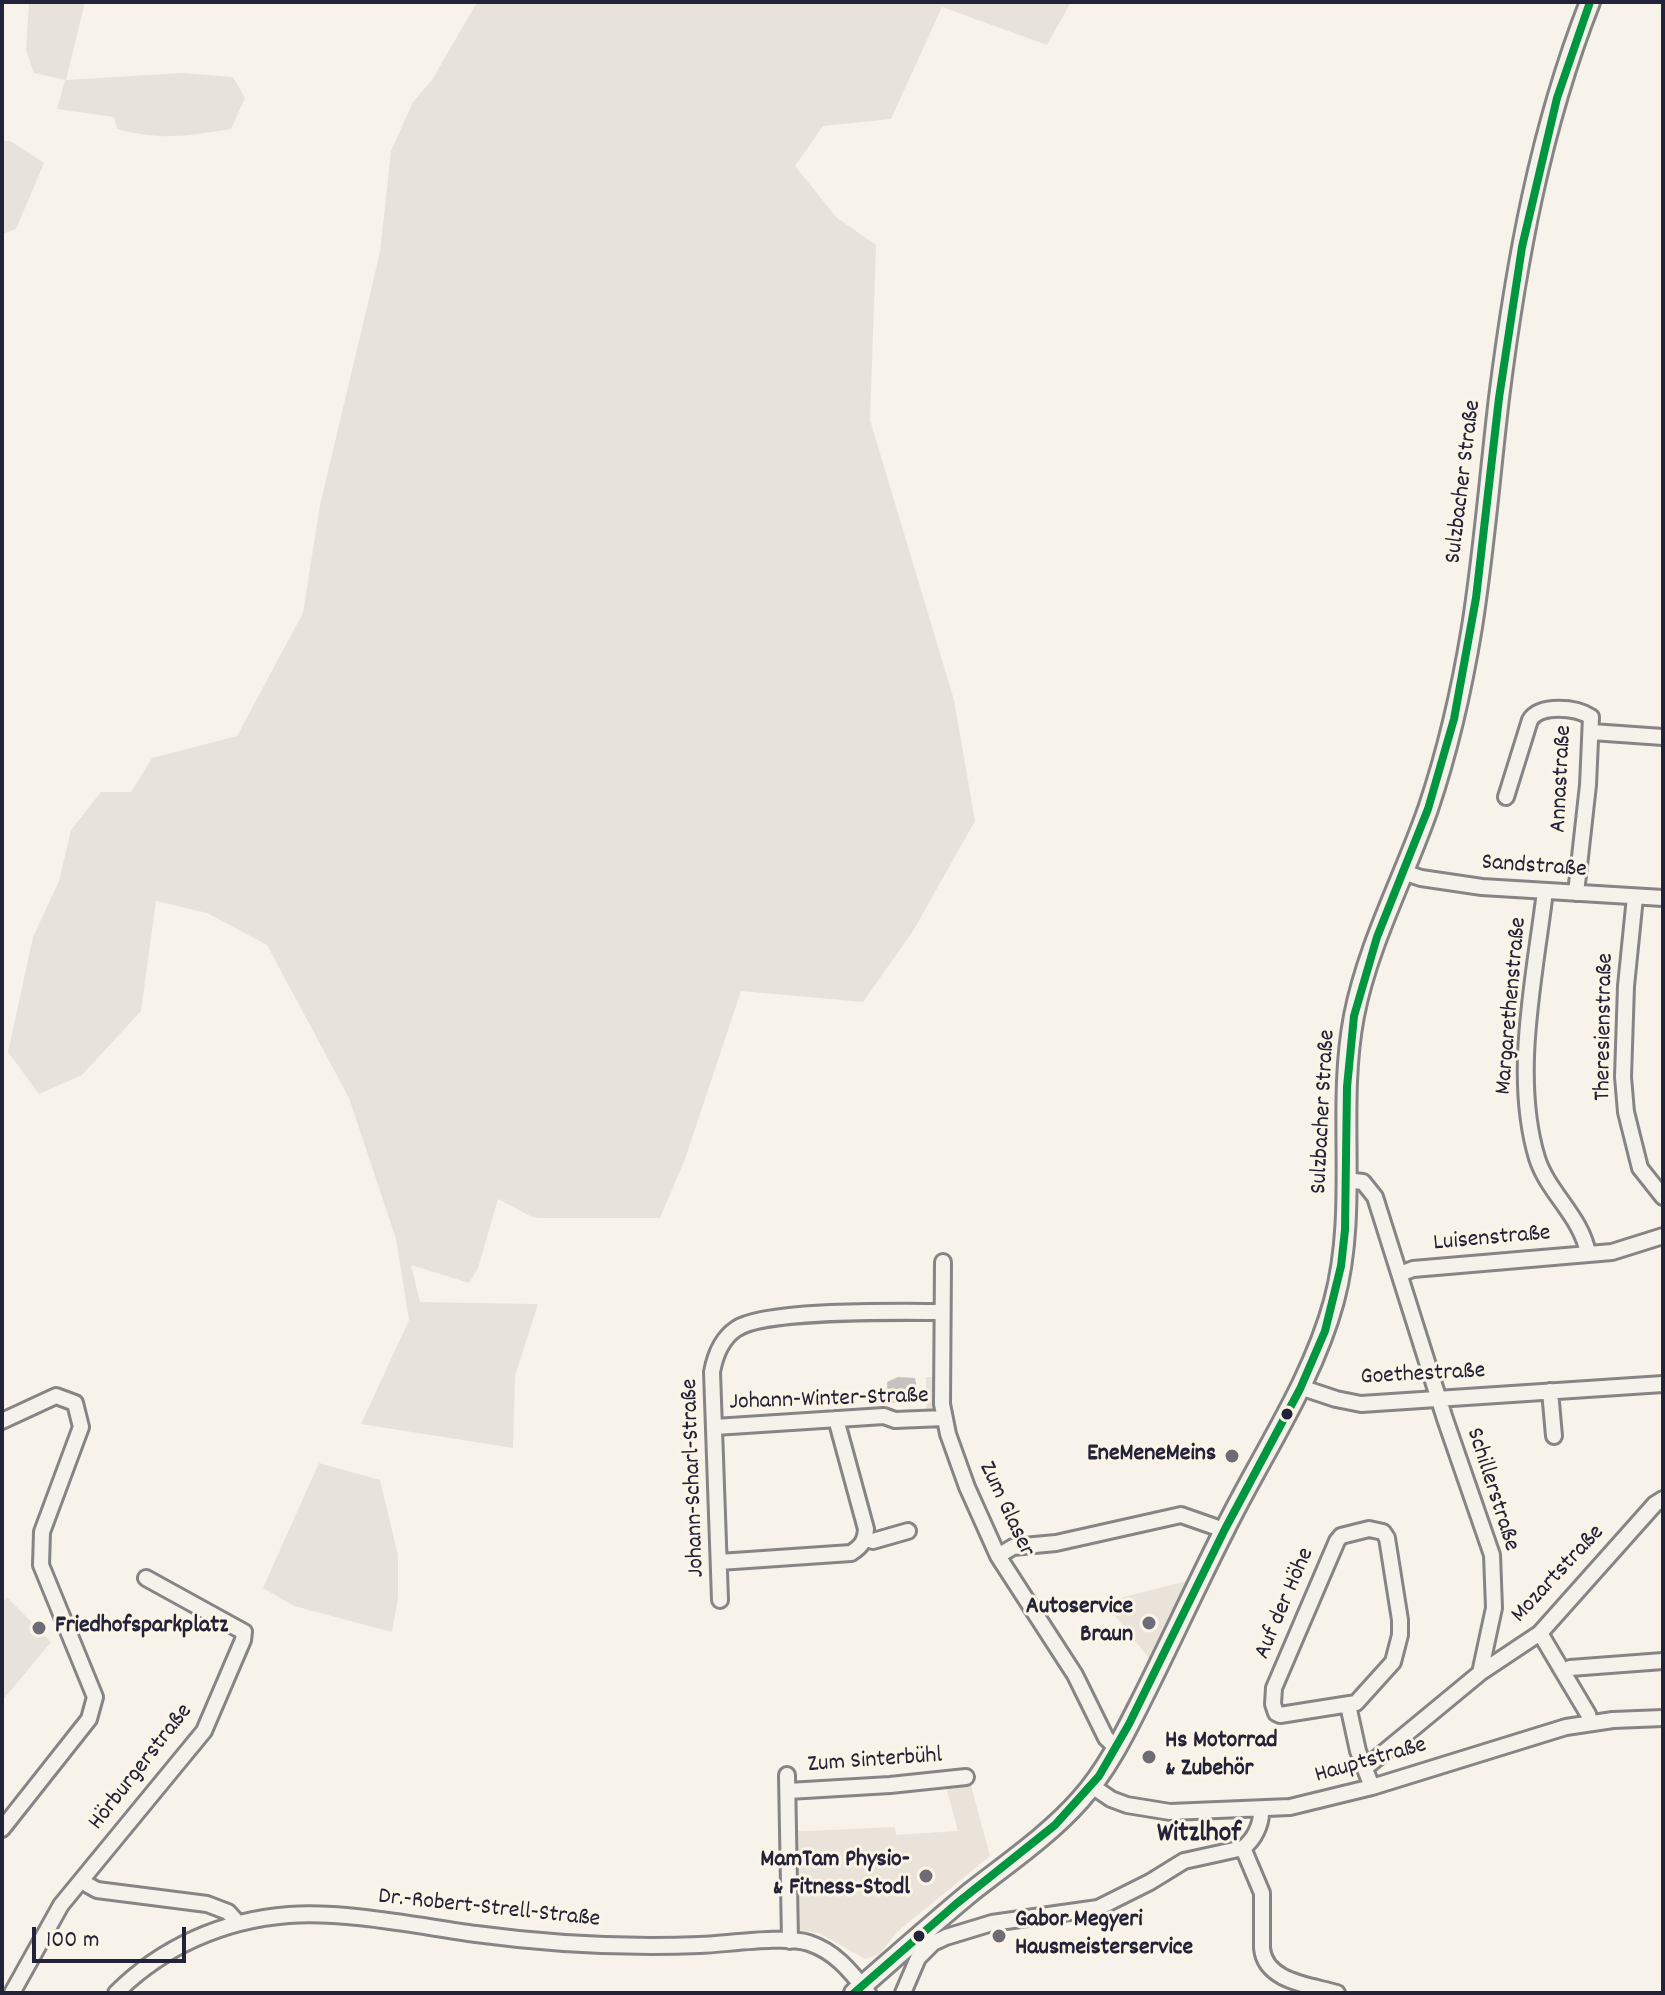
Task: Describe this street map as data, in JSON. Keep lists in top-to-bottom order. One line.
{"streets":{"main road":["Sulzbacher Straße"],"street":["Annastraße","Sandstraße","Margarethenstraße","Theresienstraße","Luisenstraße","Goethestraße","Johann-Winter-Straße","Johann-Scharl-Straße","Schillerstraße","Zum Glaser","Mozartstraße","Auf der Höhe","Zum Sinterbühl","Hauptstraße","Hörburgerstraße","Dr.-Robert-Strell-Straße"]},"crossings":[["Sulzbacher Straße","Sandstraße"],["Sulzbacher Straße","Goethestraße"],["Sulzbacher Straße","Schillerstraße"],["Sulzbacher Straße","Zum Glaser"],["Sulzbacher Straße","Hauptstraße"],["Sulzbacher Straße","Dr.-Robert-Strell-Straße"],["Annastraße","Sandstraße"],["Sandstraße","Margarethenstraße"],["Sandstraße","Theresienstraße"],["Margarethenstraße","Luisenstraße"],["Luisenstraße","Schillerstraße"],["Goethestraße","Schillerstraße"],["Johann-Winter-Straße","Johann-Scharl-Straße"],["Johann-Winter-Straße","Zum Glaser"],["Johann-Scharl-Straße","Zum Glaser"],["Schillerstraße","Mozartstraße"],["Zum Sinterbühl","Dr.-Robert-Strell-Straße"]],"districts":["Witzlhof"],"places":["EneMeneMeins","Autoservice Braun","Friedhofsparkplatz","Hs Motorrad & Zubehör","MamTam Physio- & Fitness-Stodl","Gabor Megyeri Hausmeisterservice"],"scale_bar":"100 m"}
